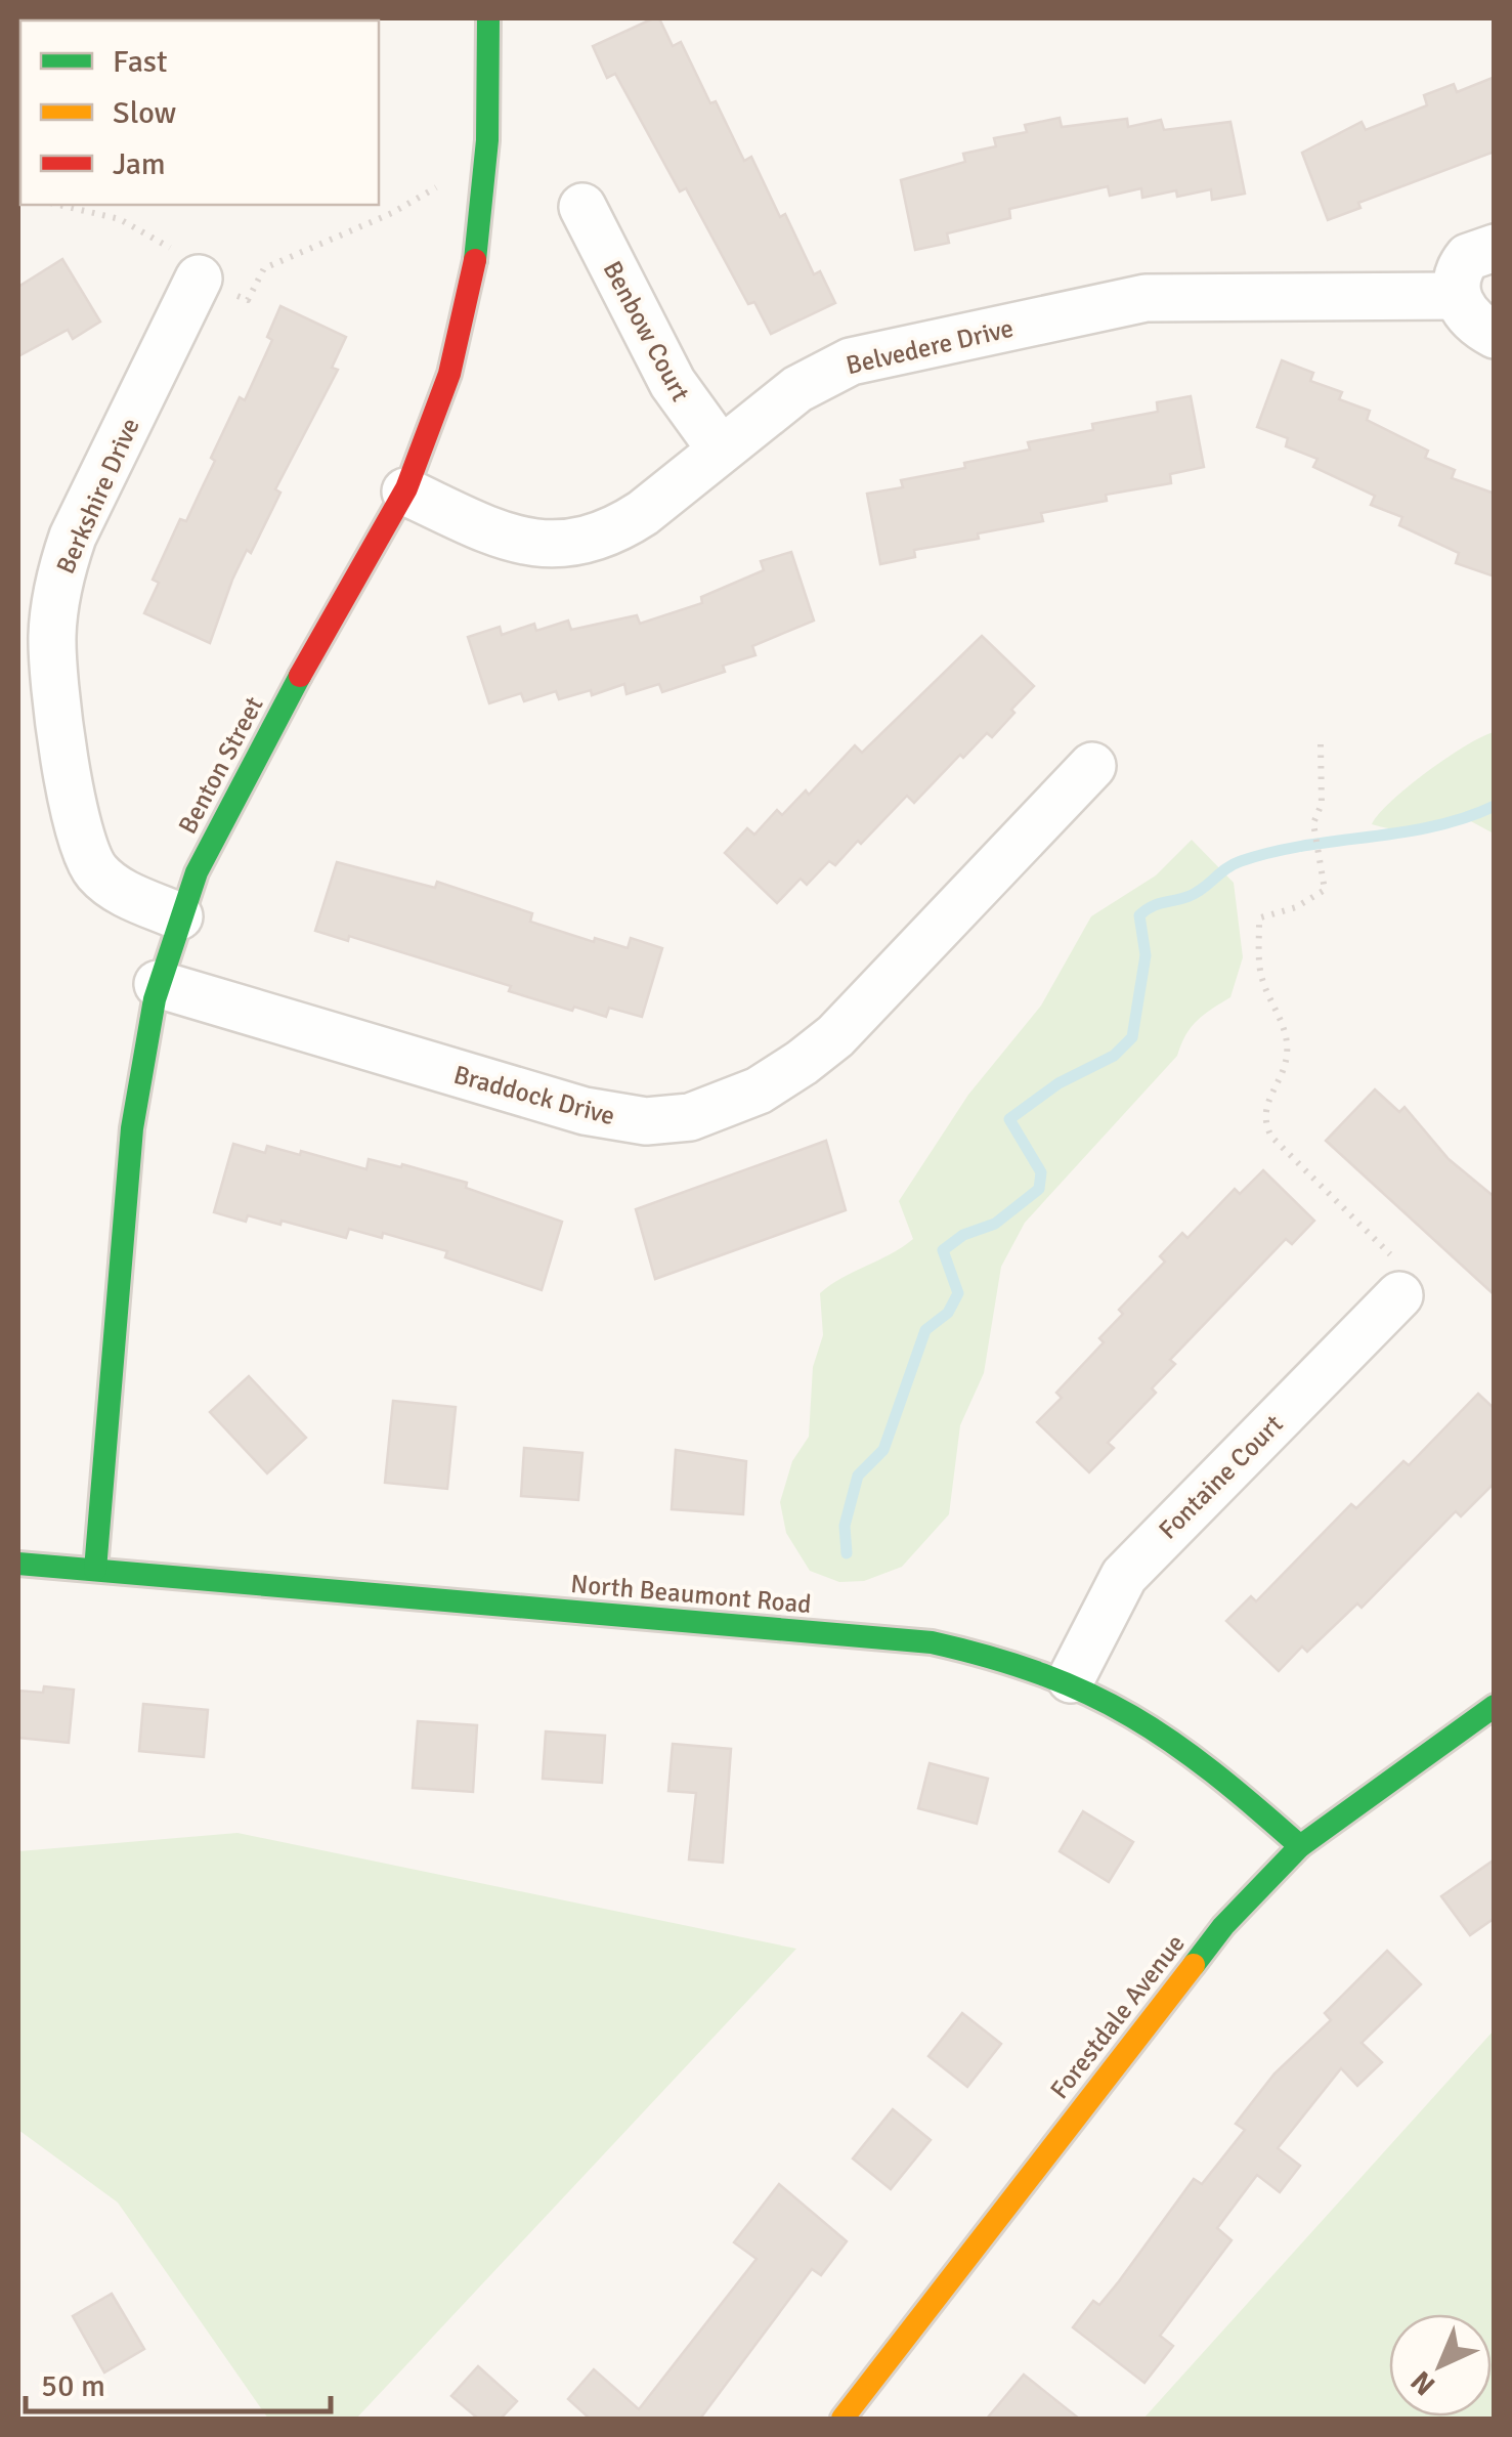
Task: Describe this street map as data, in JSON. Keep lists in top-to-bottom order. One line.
{"streets":{"street":["Benbow Court","Belvedere Drive","Berkshire Drive","Benton Street","Braddock Drive","Fontaine Court","North Beaumont Road","Forestdale Avenue"]},"crossings":[["Benbow Court","Belvedere Drive"],["Belvedere Drive","Benton Street"],["Berkshire Drive","Benton Street"],["Benton Street","Braddock Drive"],["Benton Street","North Beaumont Road"],["Fontaine Court","North Beaumont Road"],["North Beaumont Road","Forestdale Avenue"]],"legend":["Fast","Slow","Jam"],"scale_bar":"50 m","north":"bottom left"}
